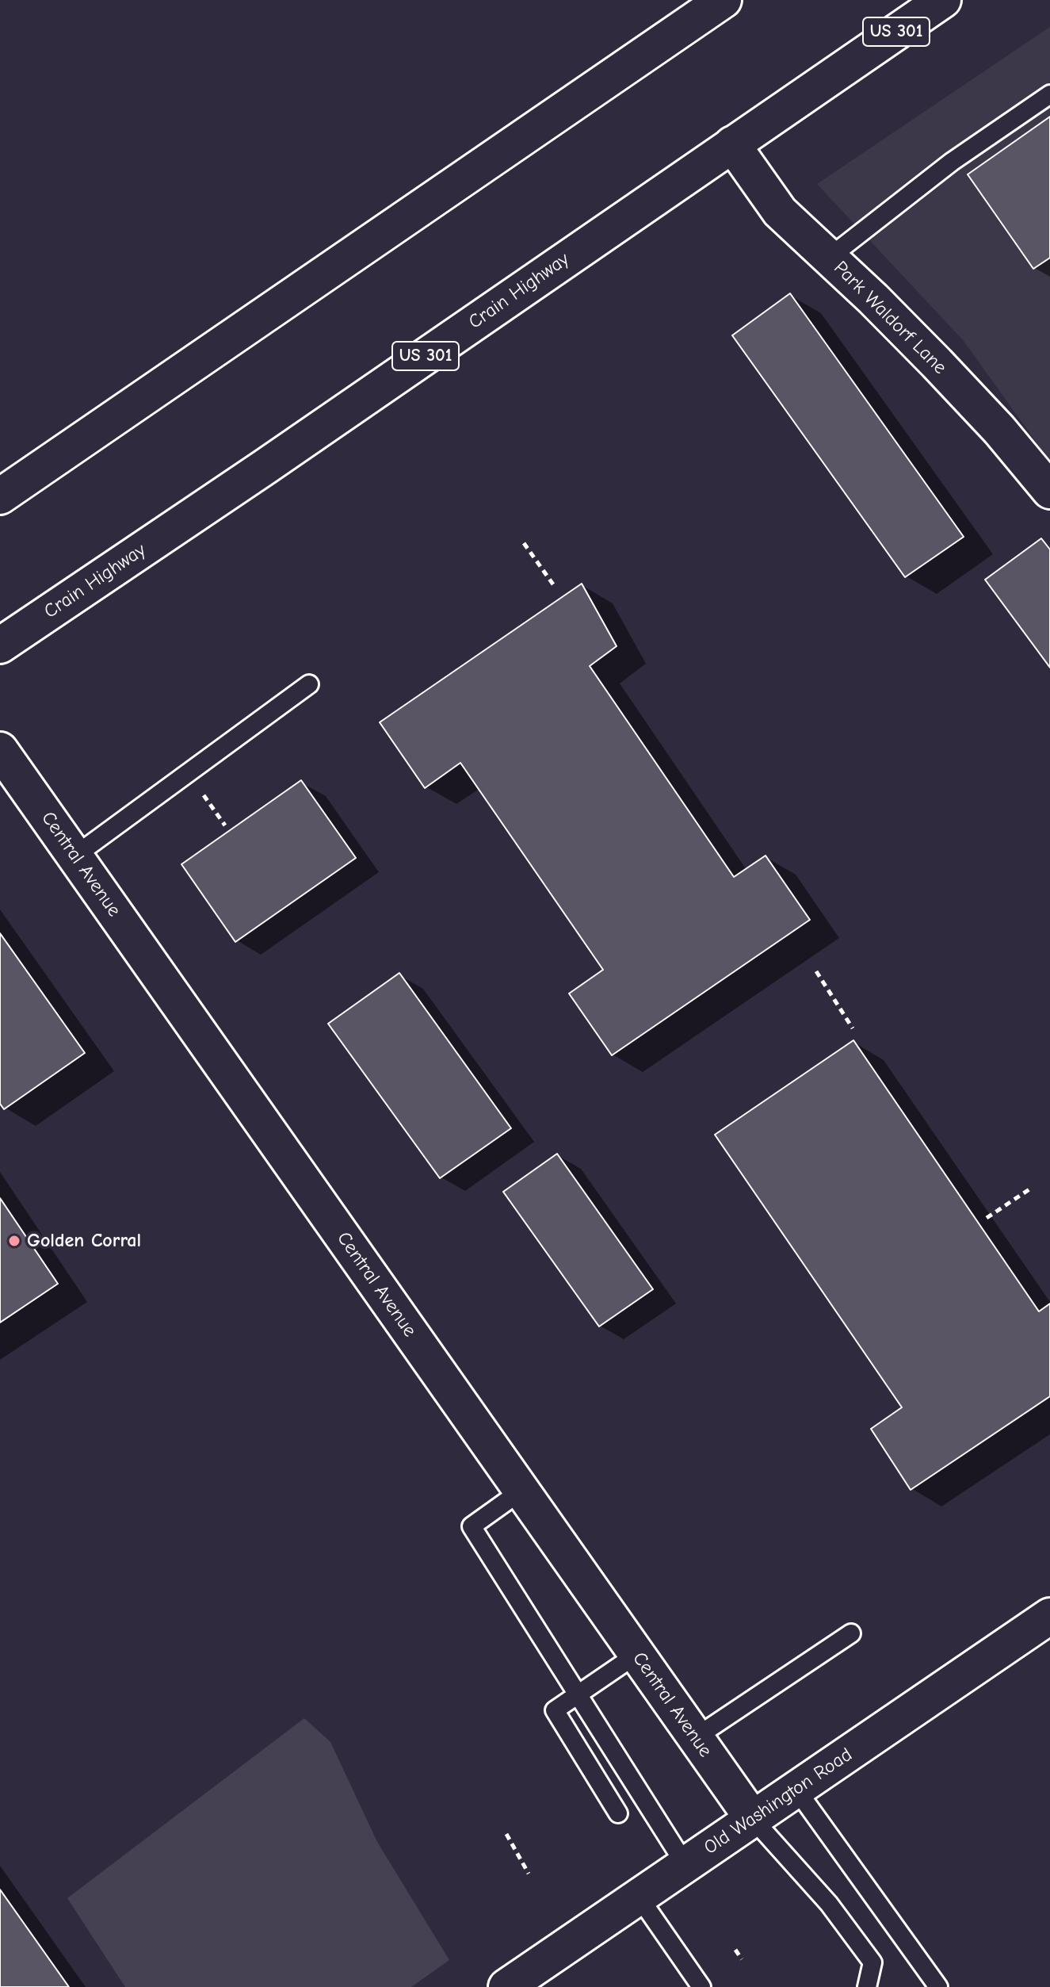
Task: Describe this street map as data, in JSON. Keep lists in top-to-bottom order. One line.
{"streets":{"main road":["US 301","Crain Highway","Park Waldorf Lane","Central Avenue","Old Washington Road"]},"crossings":[["Crain Highway","Park Waldorf Lane"],["Central Avenue","Old Washington Road"]],"places":["Golden Corral"]}
